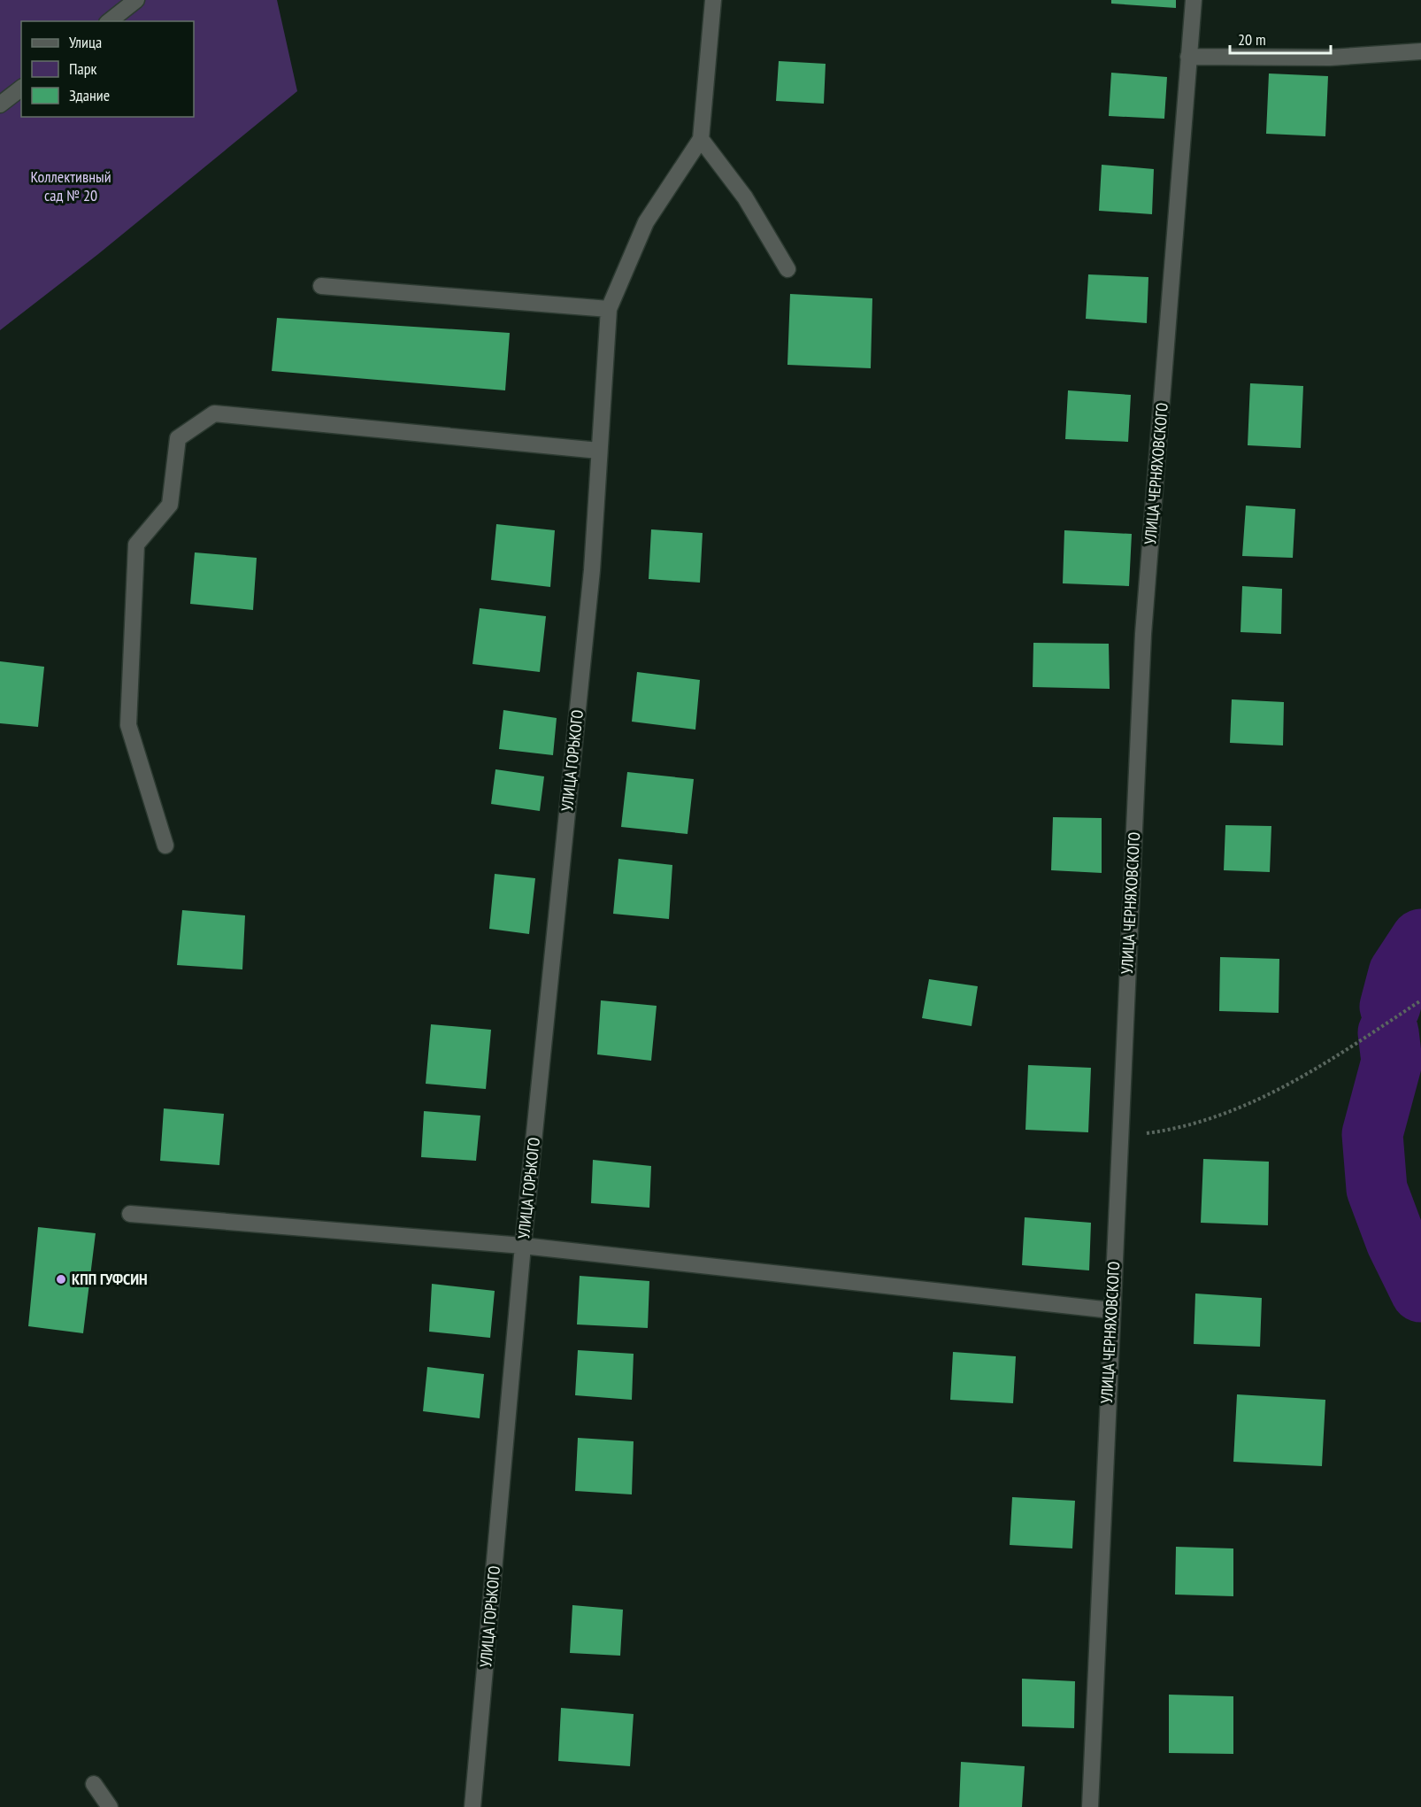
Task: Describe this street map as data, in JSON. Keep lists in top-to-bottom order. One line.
{"streets":{"street":["УЛИЦА ЧЕРНЯХОВСКОГО","УЛИЦА ГОРЬКОГО"]},"parks":["Коллективный сад № 20"],"places":["КПП ГУФСИН"],"legend":["Улица","Парк","Здание"],"scale_bar":"20 m"}
